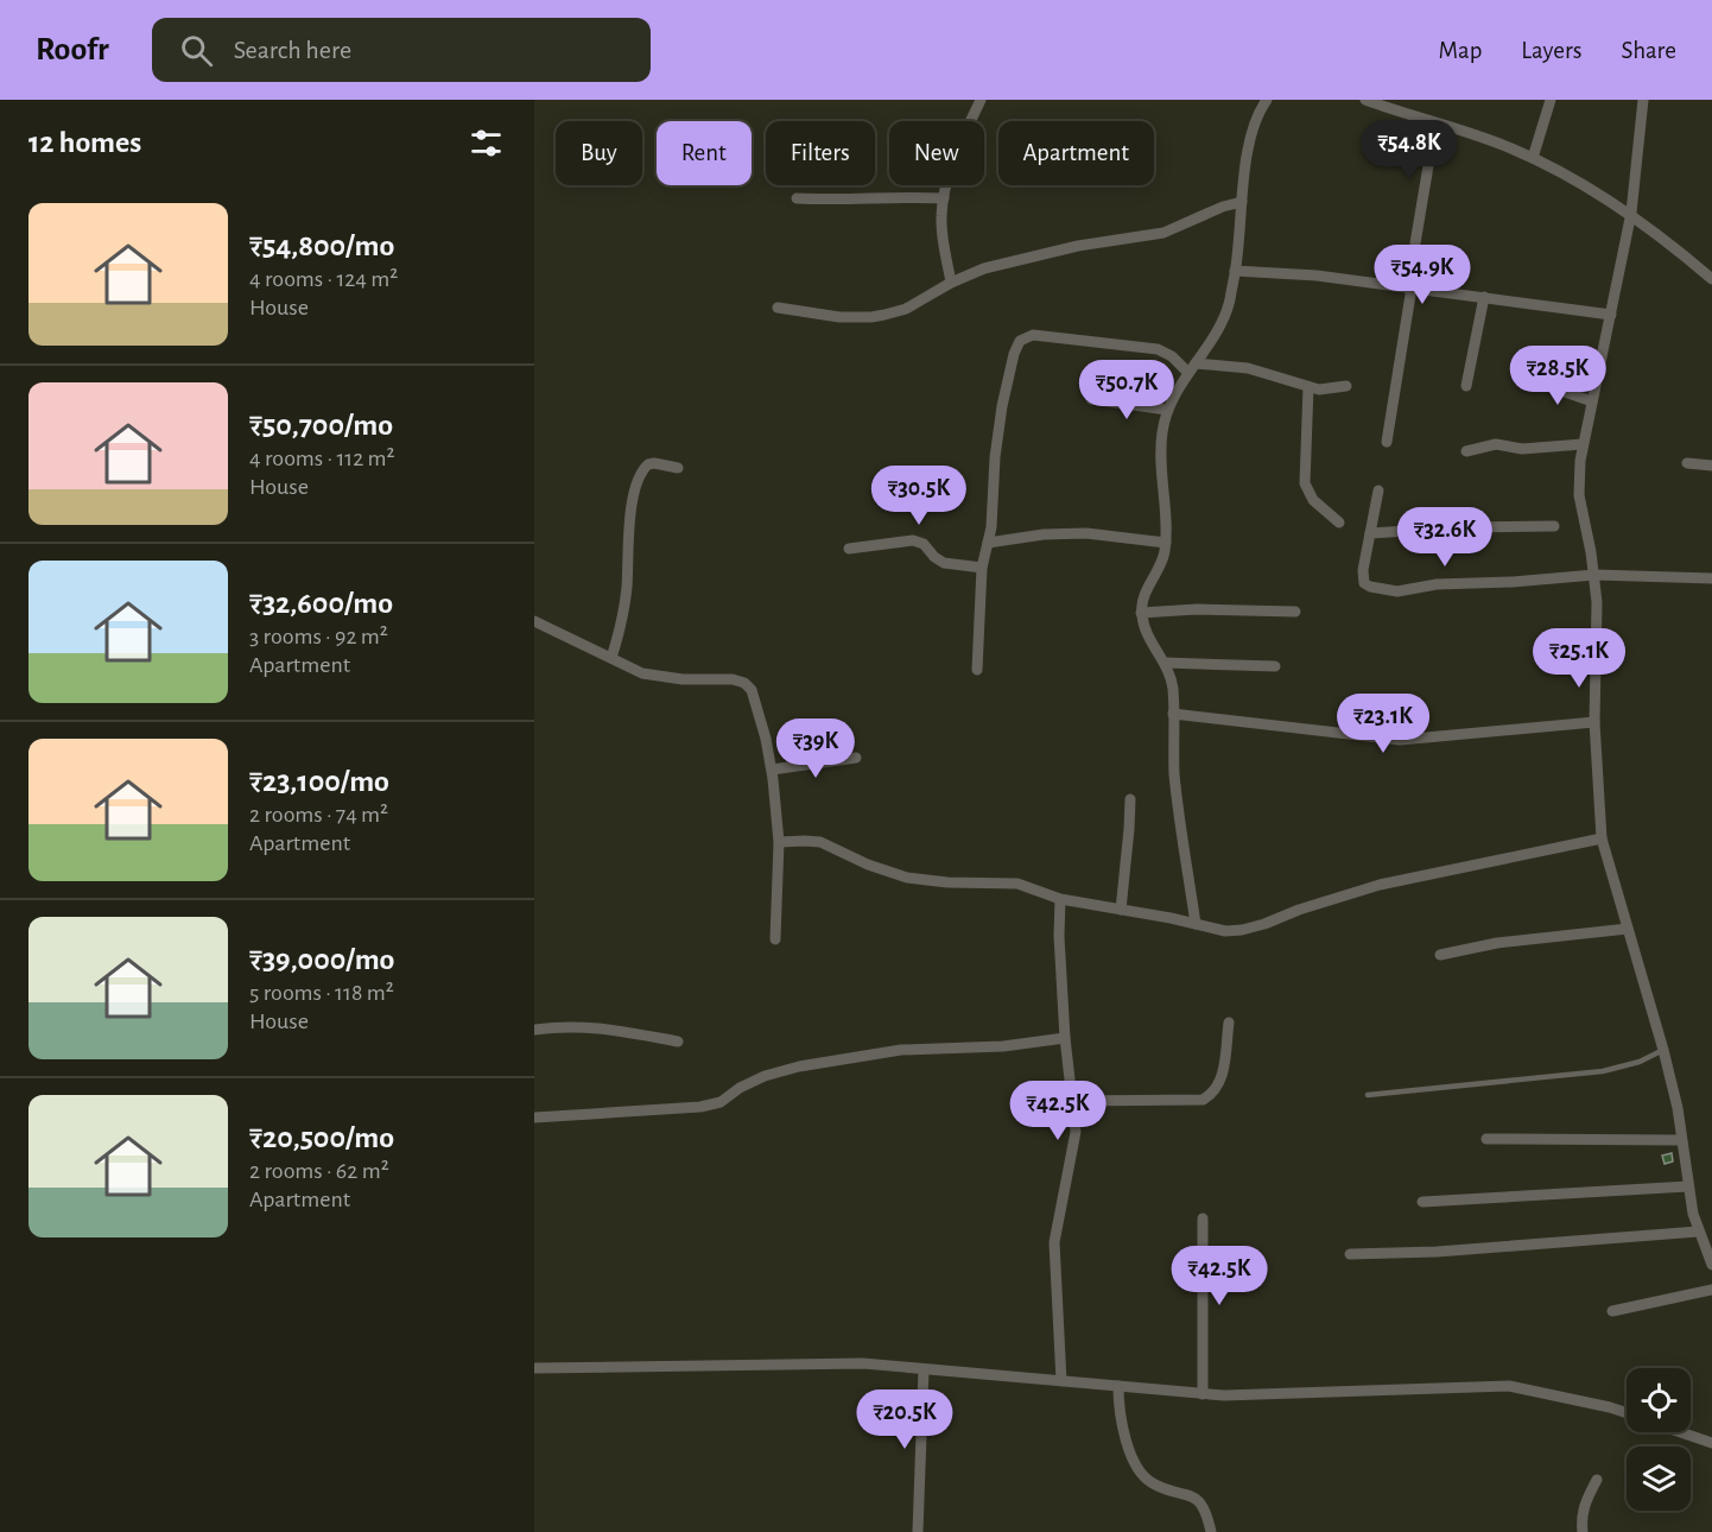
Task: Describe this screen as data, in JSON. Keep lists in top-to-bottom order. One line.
{"page":{"header":"Roofr","search":"Search here","nav":["Map","Layers","Share"],"heading":"12 homes","price":["₹54.8K","₹54.9K","₹28.5K","₹50.7K","₹30.5K","₹32.6K","₹25.1K","₹23.1K","₹39K","₹42.5K","₹42.5K","₹20.5K"],"chip":["Buy","Rent","Filters","New","Apartment"],"list":[{"name":"₹54,800/mo","note":"4 rooms · 124 m² · House"},{"name":"₹50,700/mo","note":"4 rooms · 112 m² · House"},{"name":"₹32,600/mo","note":"3 rooms · 92 m² · Apartment"},{"name":"₹23,100/mo","note":"2 rooms · 74 m² · Apartment"},{"name":"₹39,000/mo","note":"5 rooms · 118 m² · House"},{"name":"₹20,500/mo","note":"2 rooms · 62 m² · Apartment"}]}}
